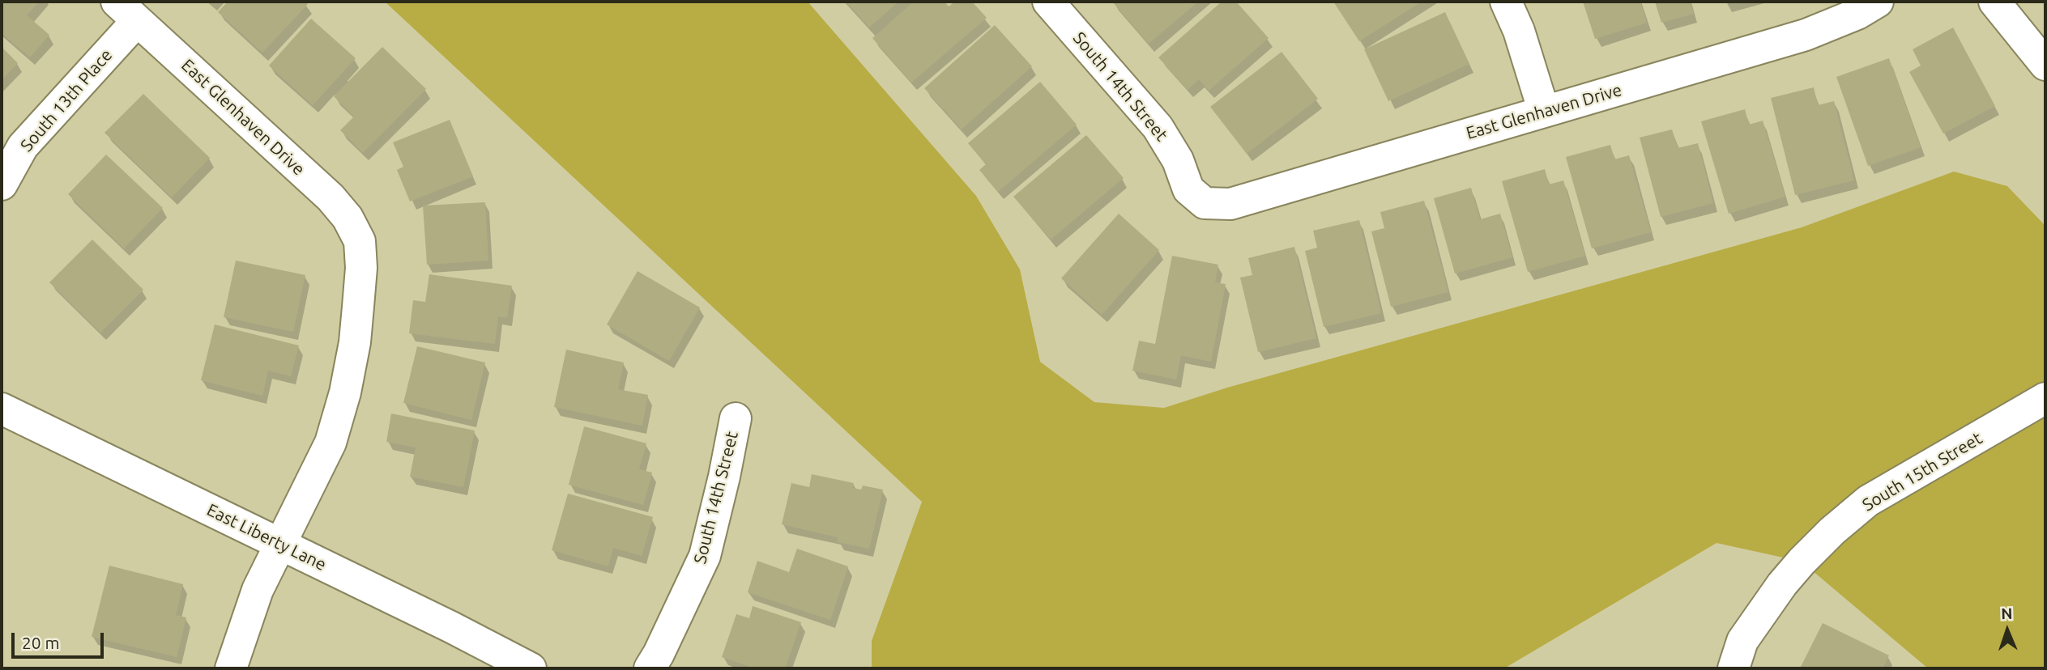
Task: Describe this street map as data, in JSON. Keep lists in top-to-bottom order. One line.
{"streets":{"street":["South 14th Street","South 13th Place","East Glenhaven Drive","South 15th Street","East Liberty Lane"]},"crossings":[["South 14th Street","East Glenhaven Drive"],["South 13th Place","East Glenhaven Drive"],["East Glenhaven Drive","East Liberty Lane"]],"scale_bar":"20 m","north":"top"}
